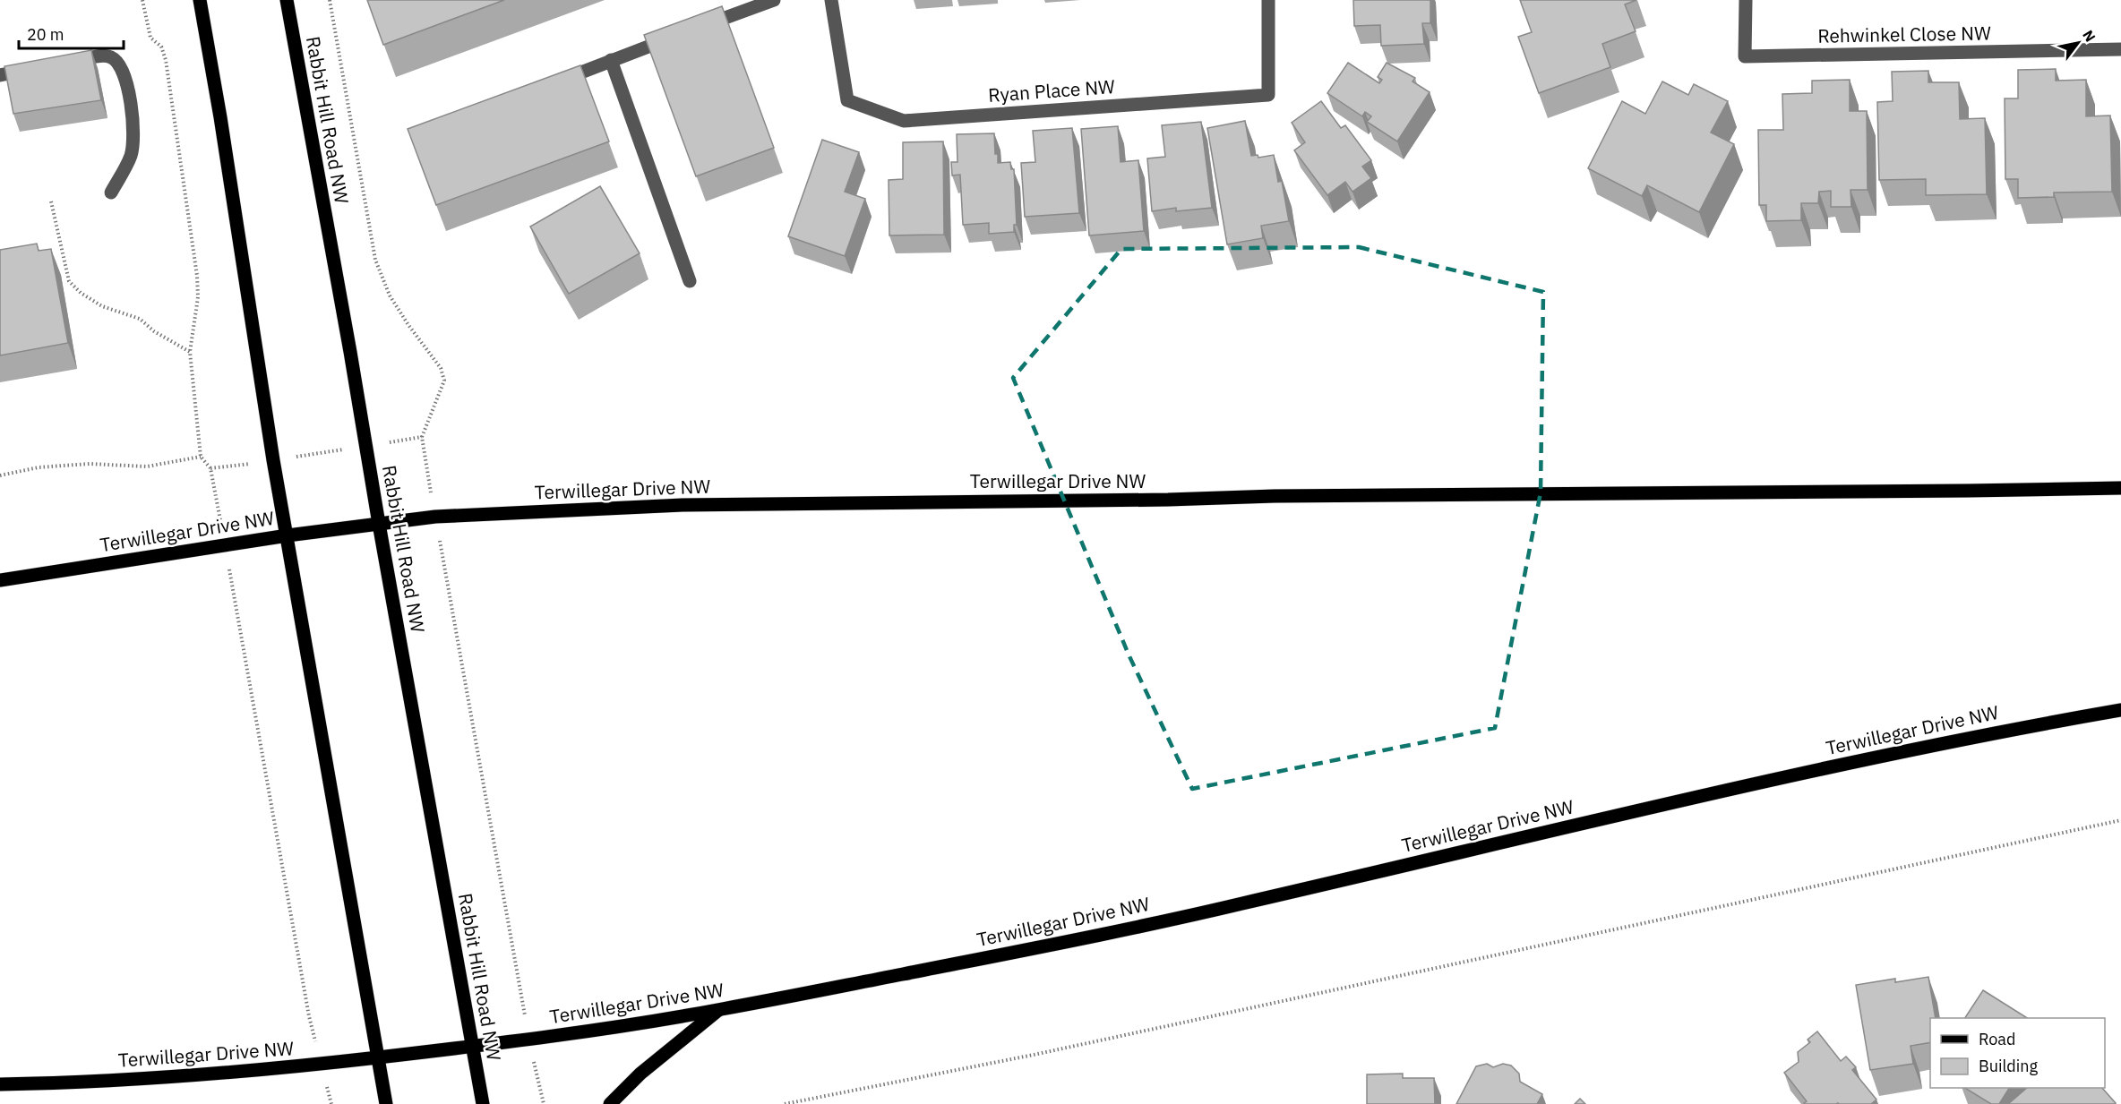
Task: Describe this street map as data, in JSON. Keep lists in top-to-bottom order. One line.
{"streets":{"main road":["Rabbit Hill Road NW","Terwillegar Drive NW"],"street":["Rehwinkel Close NW","Ryan Place NW"]},"crossings":[["Rabbit Hill Road NW","Terwillegar Drive NW"]],"legend":["Road","Building"],"scale_bar":"20 m","north":"top right"}
